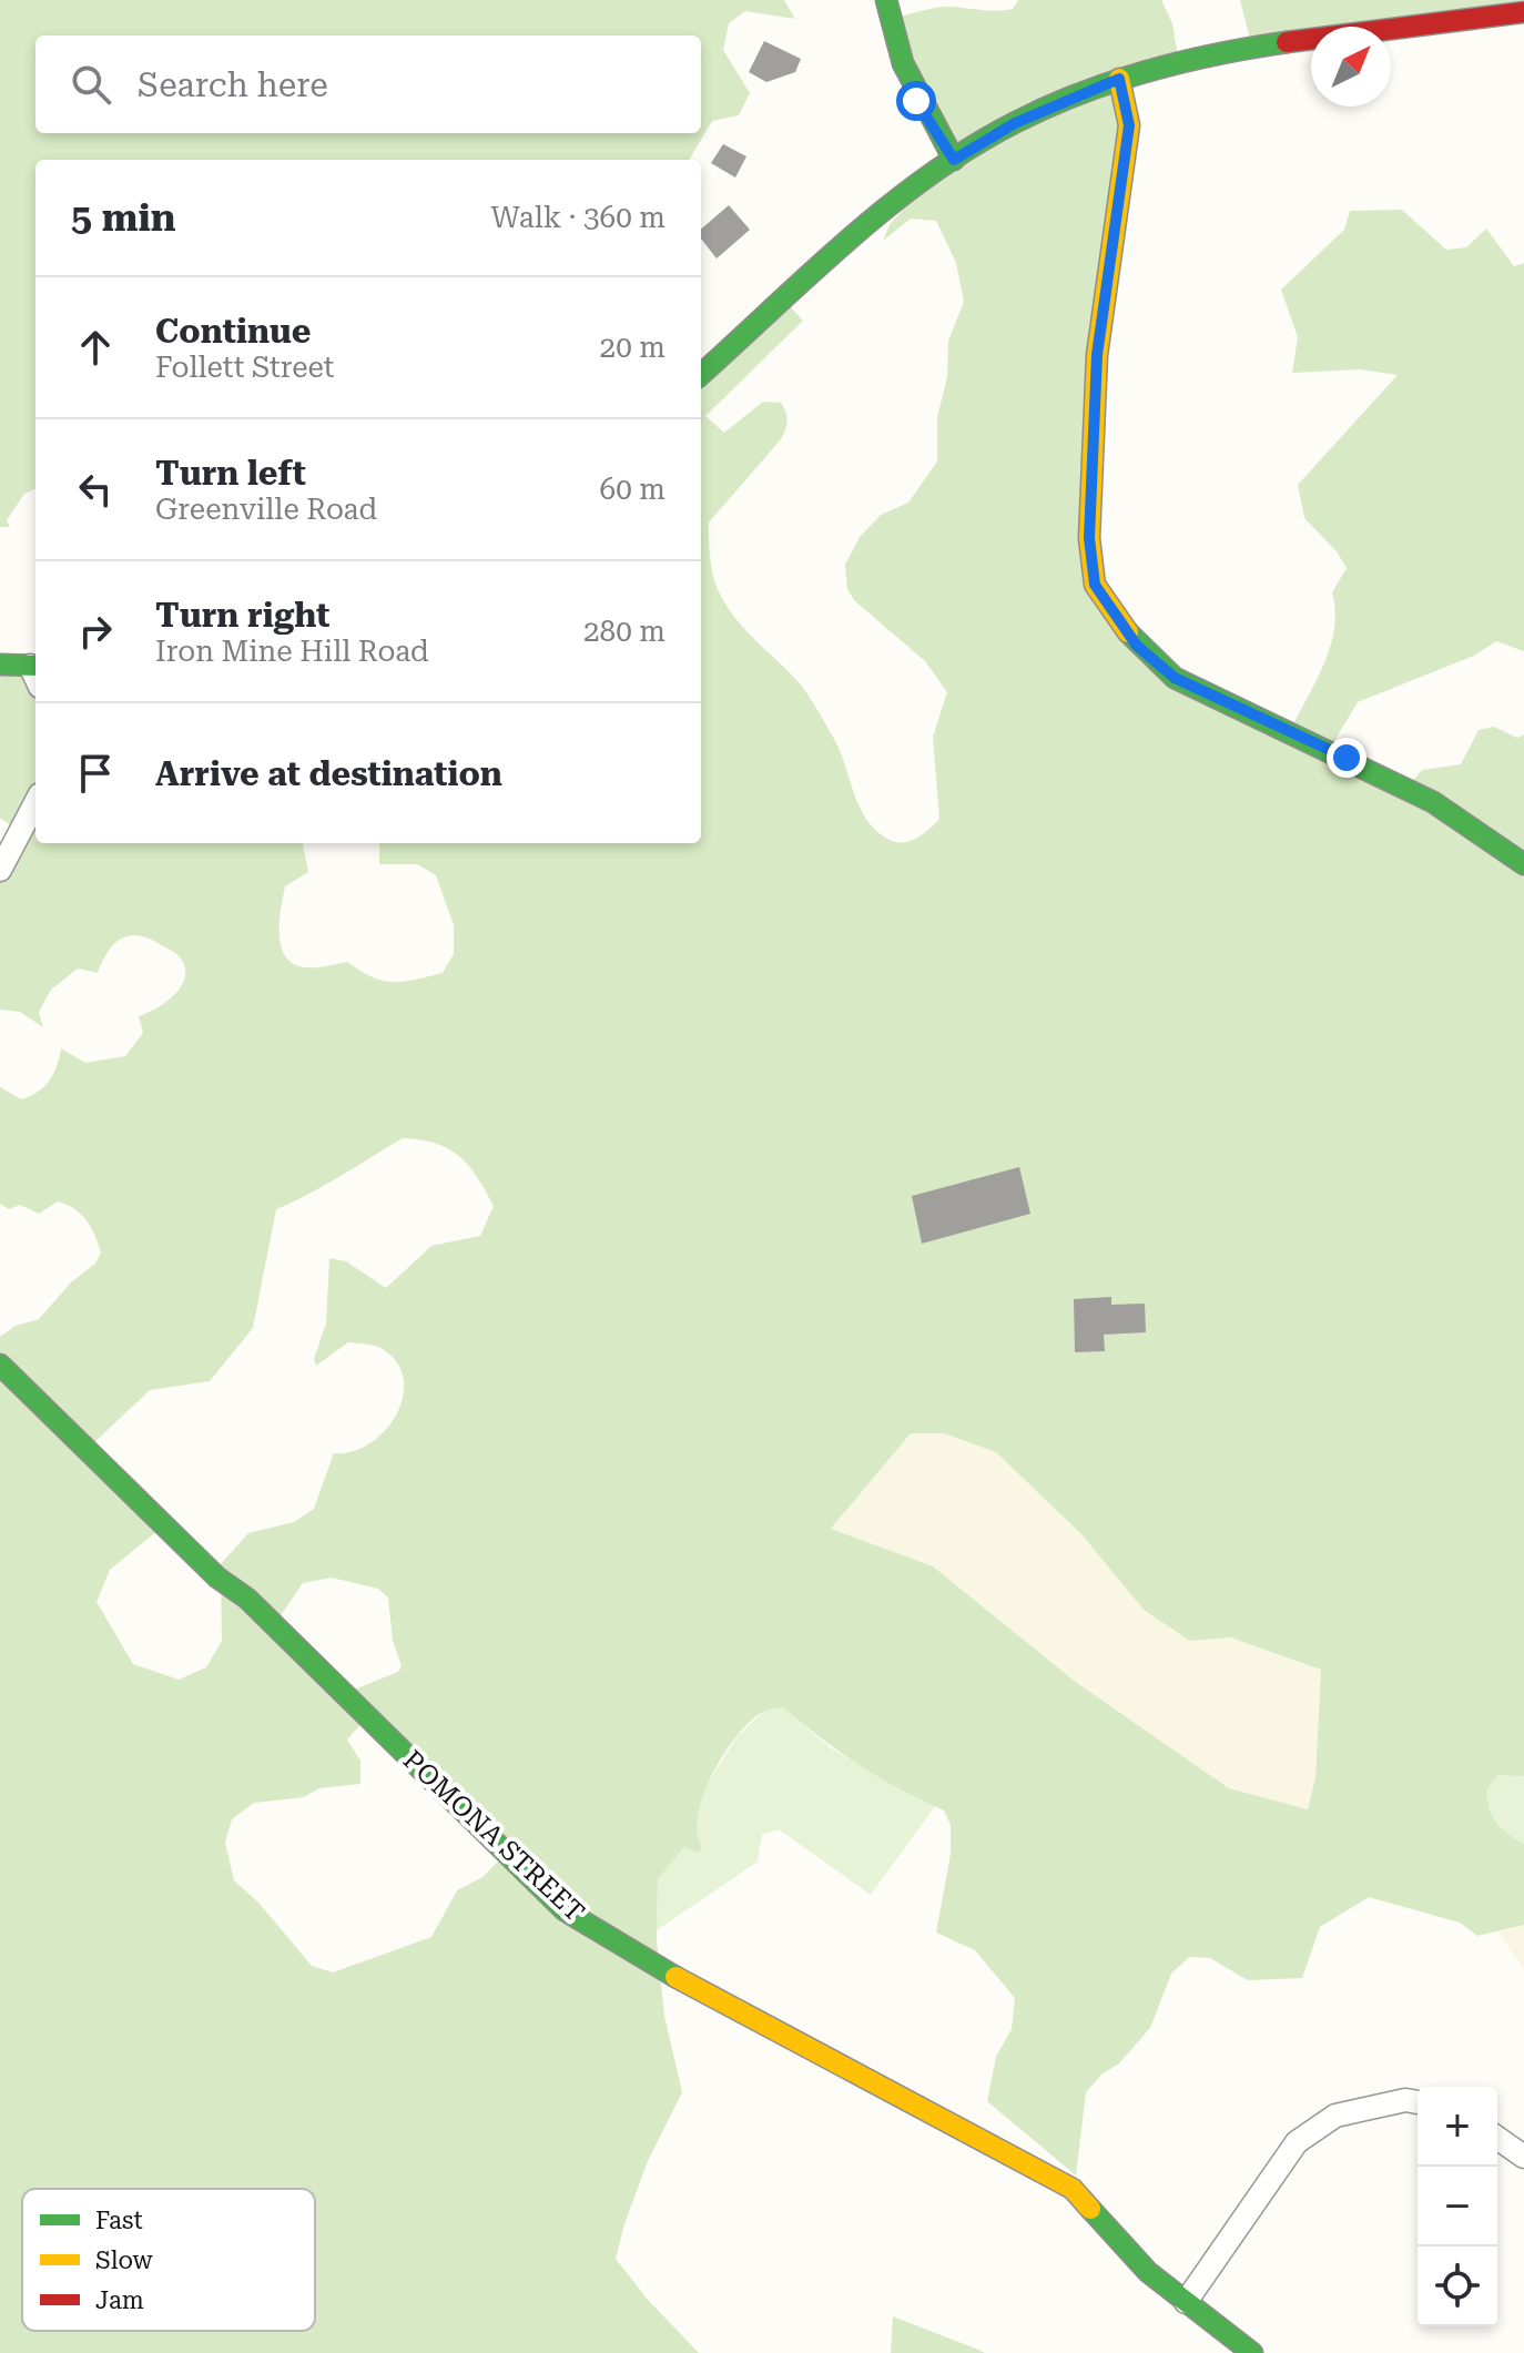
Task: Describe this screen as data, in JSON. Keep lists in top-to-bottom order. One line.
{"streets":{"street":["POMONA STREET"]},"legend":["Fast","Slow","Jam"],"north":"top right","page":{"search":"Search here","heading":["5 min","Walk · 360 m"],"list":[["Continue","Follett Street","20 m"],["Turn left","Greenville Road","60 m"],["Turn right","Iron Mine Hill Road","280 m"],"Arrive at destination"],"map_buttons":["+","−"]}}
